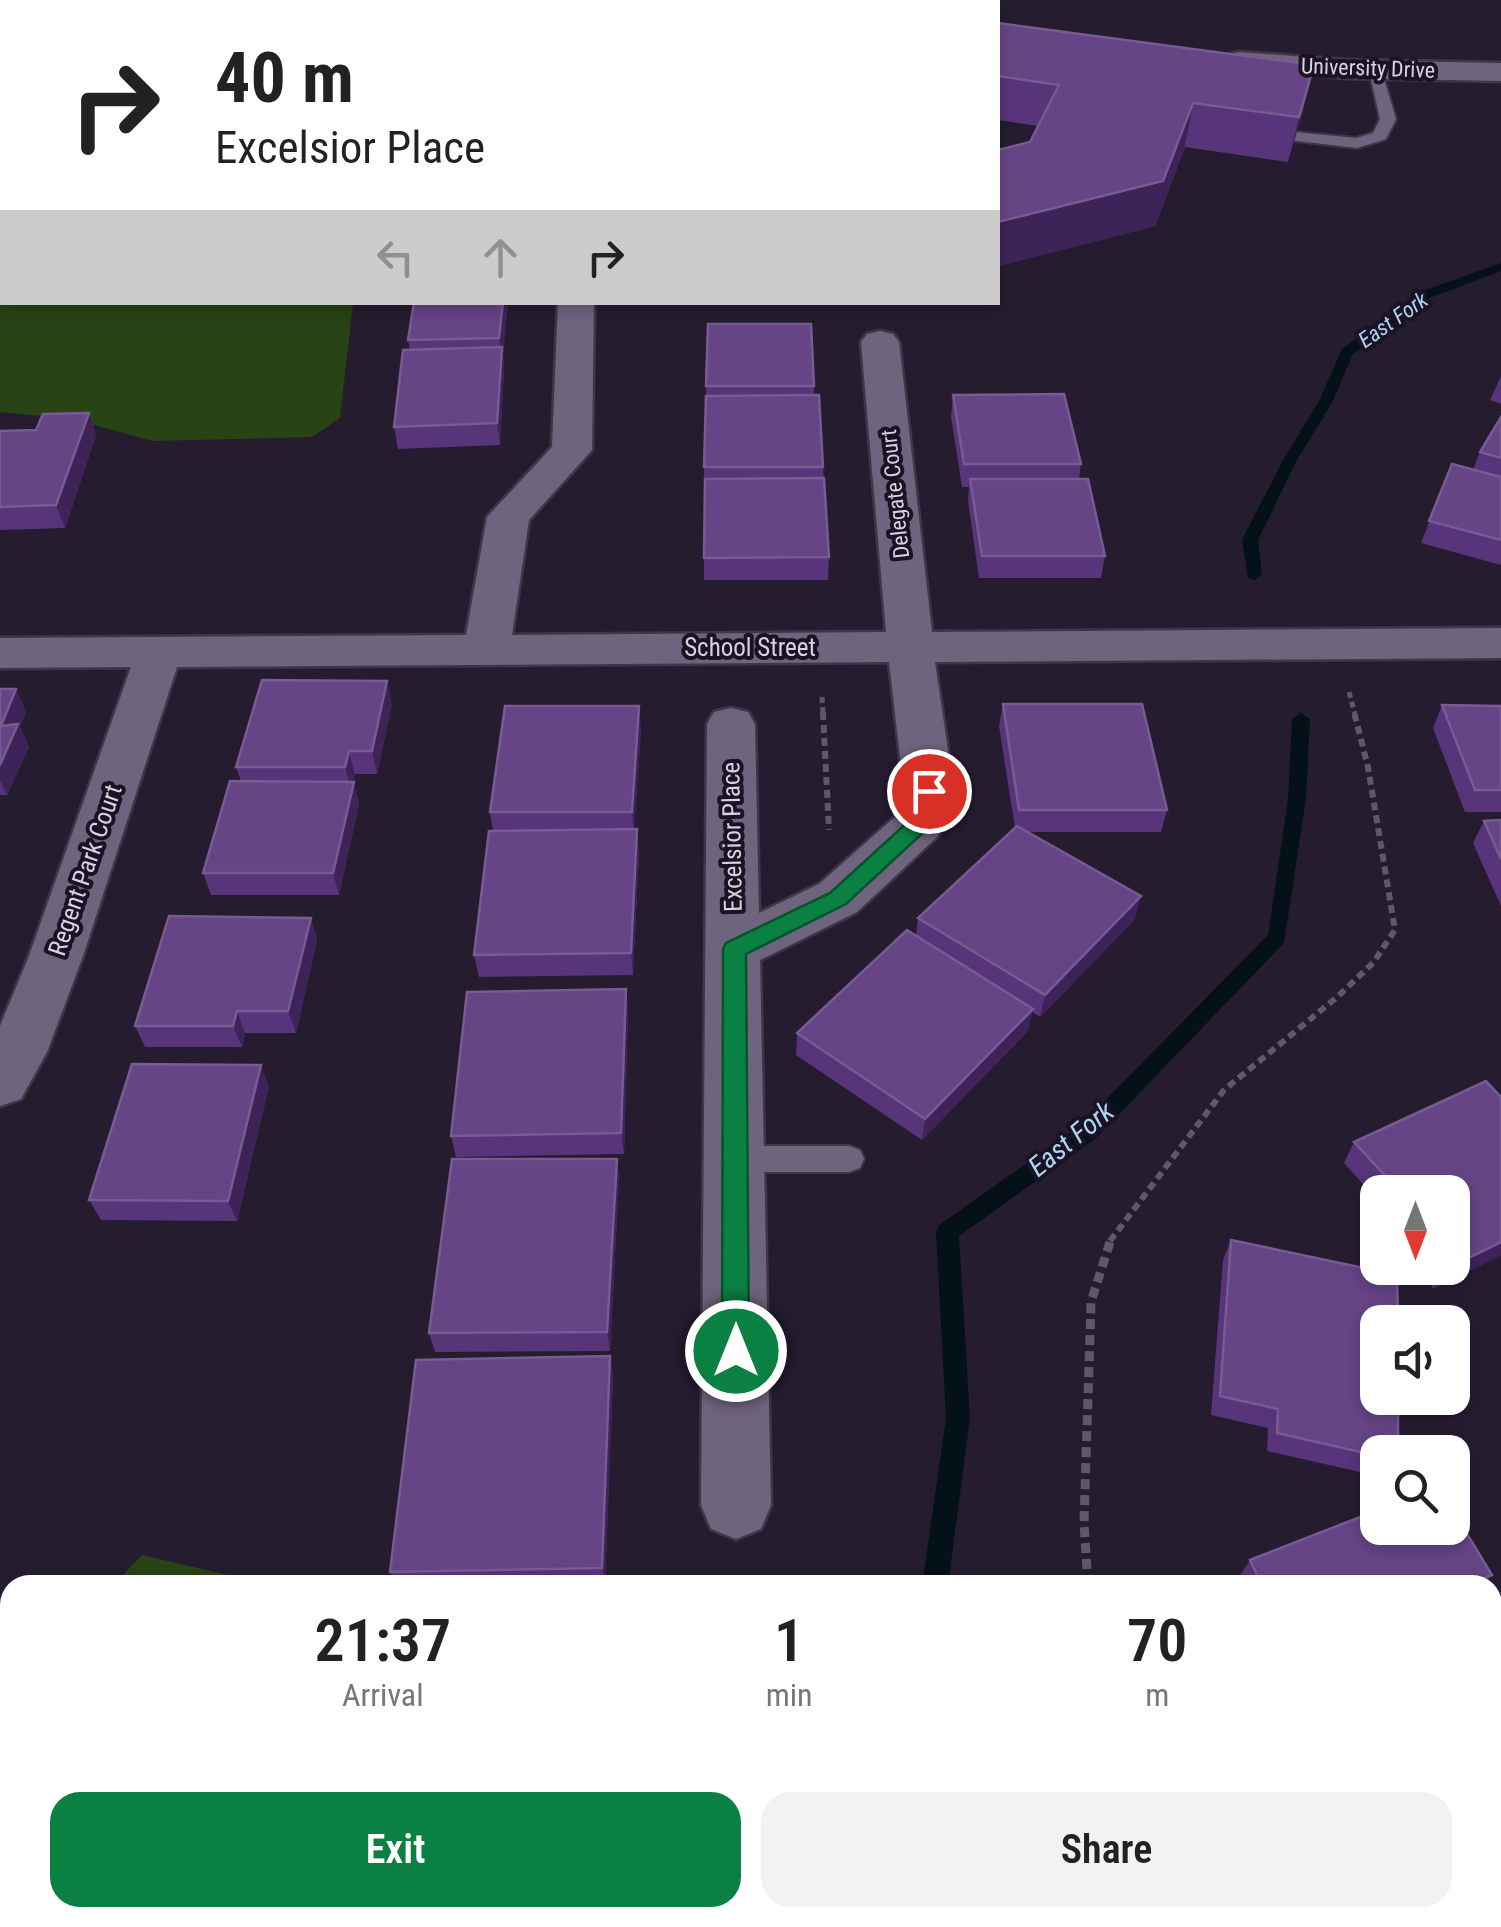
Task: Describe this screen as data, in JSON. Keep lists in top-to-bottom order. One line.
{"streets":{"street":["University Drive","Delegate Court","School Street","Excelsior Place","Regent Park Court"]},"crossings":[["Delegate Court","School Street"],["Delegate Court","Excelsior Place"],["School Street","Excelsior Place"],["School Street","Regent Park Court"]],"water":["East Fork"],"north":"bottom","page":{"turn":["40 m","Excelsior Place"],"eta":["21:37","Arrival","1","min","70","m"],"buttons":["Exit","Share"]}}
